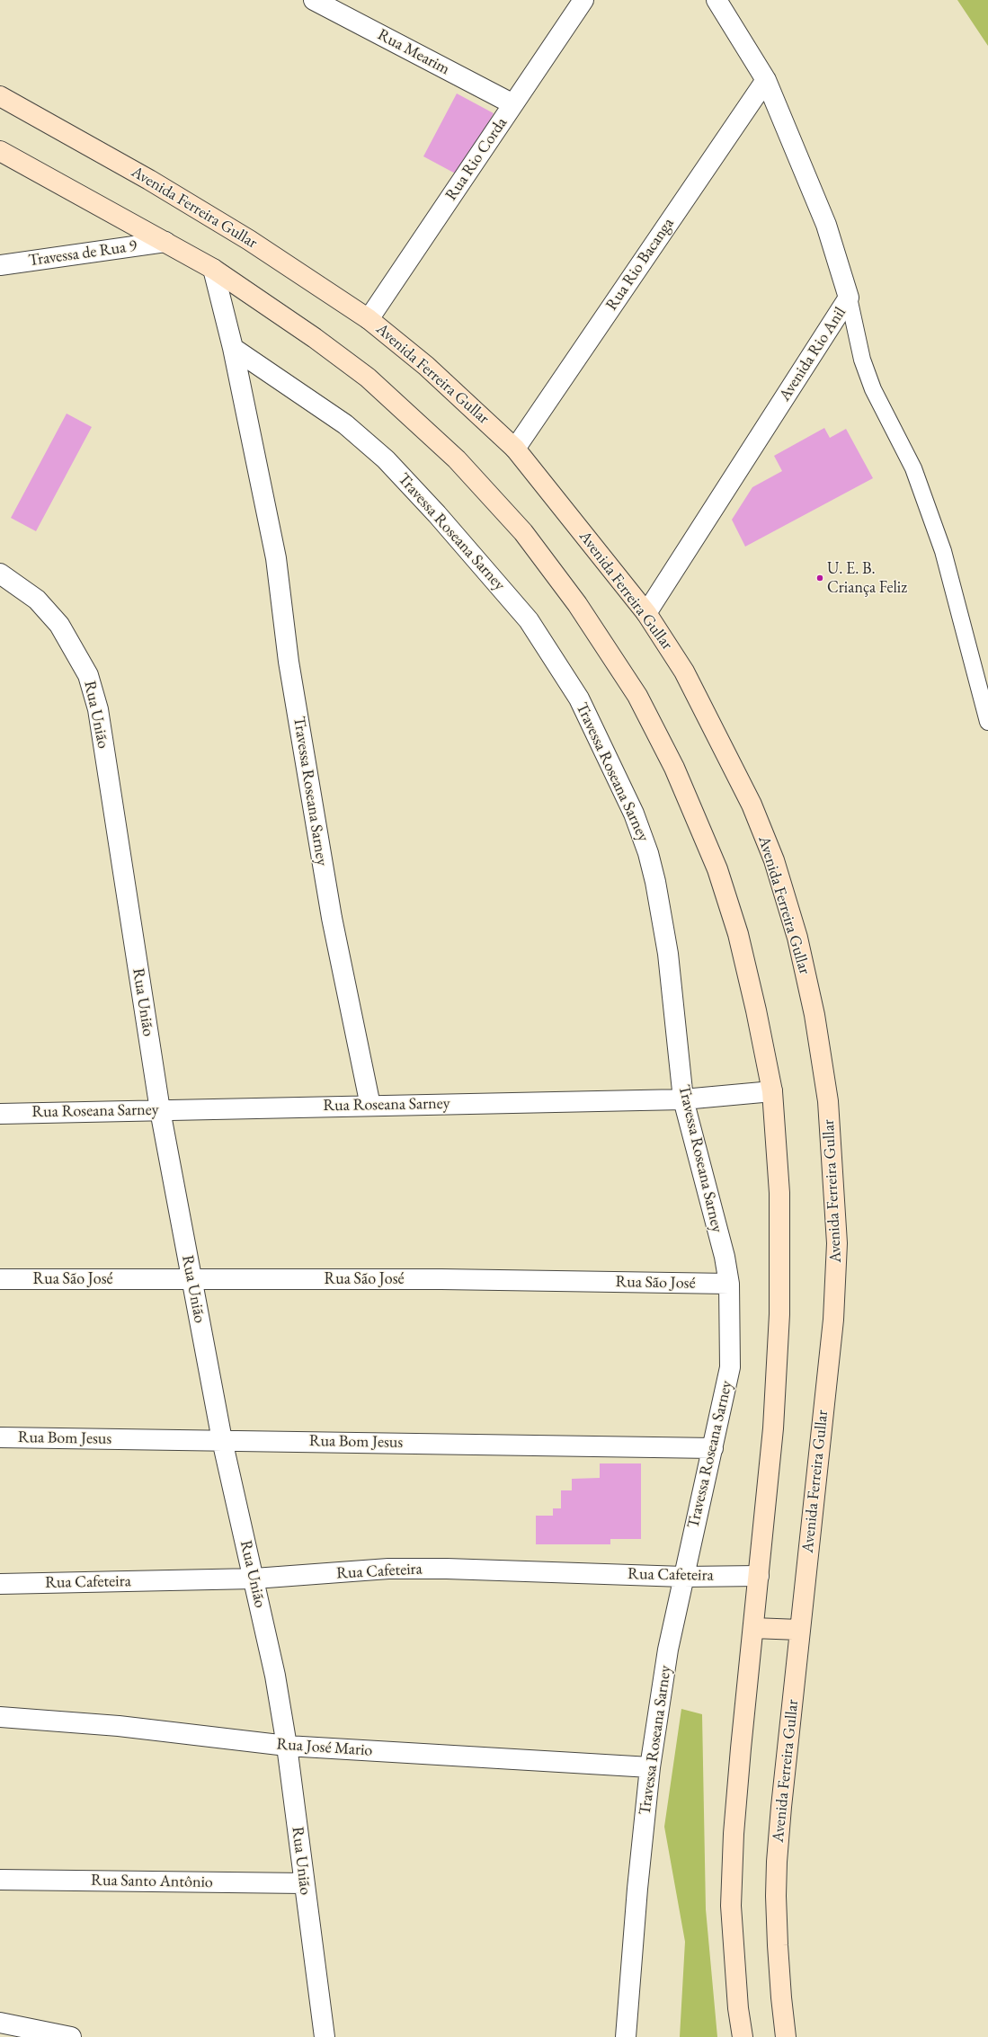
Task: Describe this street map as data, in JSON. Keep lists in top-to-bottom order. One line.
{"streets":{"main road":["Avenida Ferreira Gullar"],"street":["Rua Mearim","Rua Rio Corda","Travessa de Rua 9","Rua Rio Bacanga","Avenida Rio Anil","Travessa Roseana Sarney","Rua União","Rua Roseana Sarney","Rua São José","Rua Bom Jesus","Rua Cafeteira","Rua José Mario","Rua Santo Antônio"]},"crossings":[["Rua Mearim","Rua Rio Corda"],["Rua Rio Corda","Avenida Ferreira Gullar"],["Avenida Ferreira Gullar","Rua Rio Bacanga"],["Avenida Ferreira Gullar","Avenida Rio Anil"],["Rua Rio Bacanga","Avenida Rio Anil"],["Travessa Roseana Sarney","Rua Roseana Sarney"],["Travessa Roseana Sarney","Rua São José"],["Travessa Roseana Sarney","Rua Bom Jesus"],["Travessa Roseana Sarney","Rua Cafeteira"],["Travessa Roseana Sarney","Rua José Mario"],["Rua União","Rua Roseana Sarney"],["Rua União","Rua São José"],["Rua União","Rua Bom Jesus"],["Rua União","Rua Cafeteira"],["Rua União","Rua José Mario"],["Rua União","Rua Santo Antônio"]],"places":["U. E. B. Criança Feliz"]}
